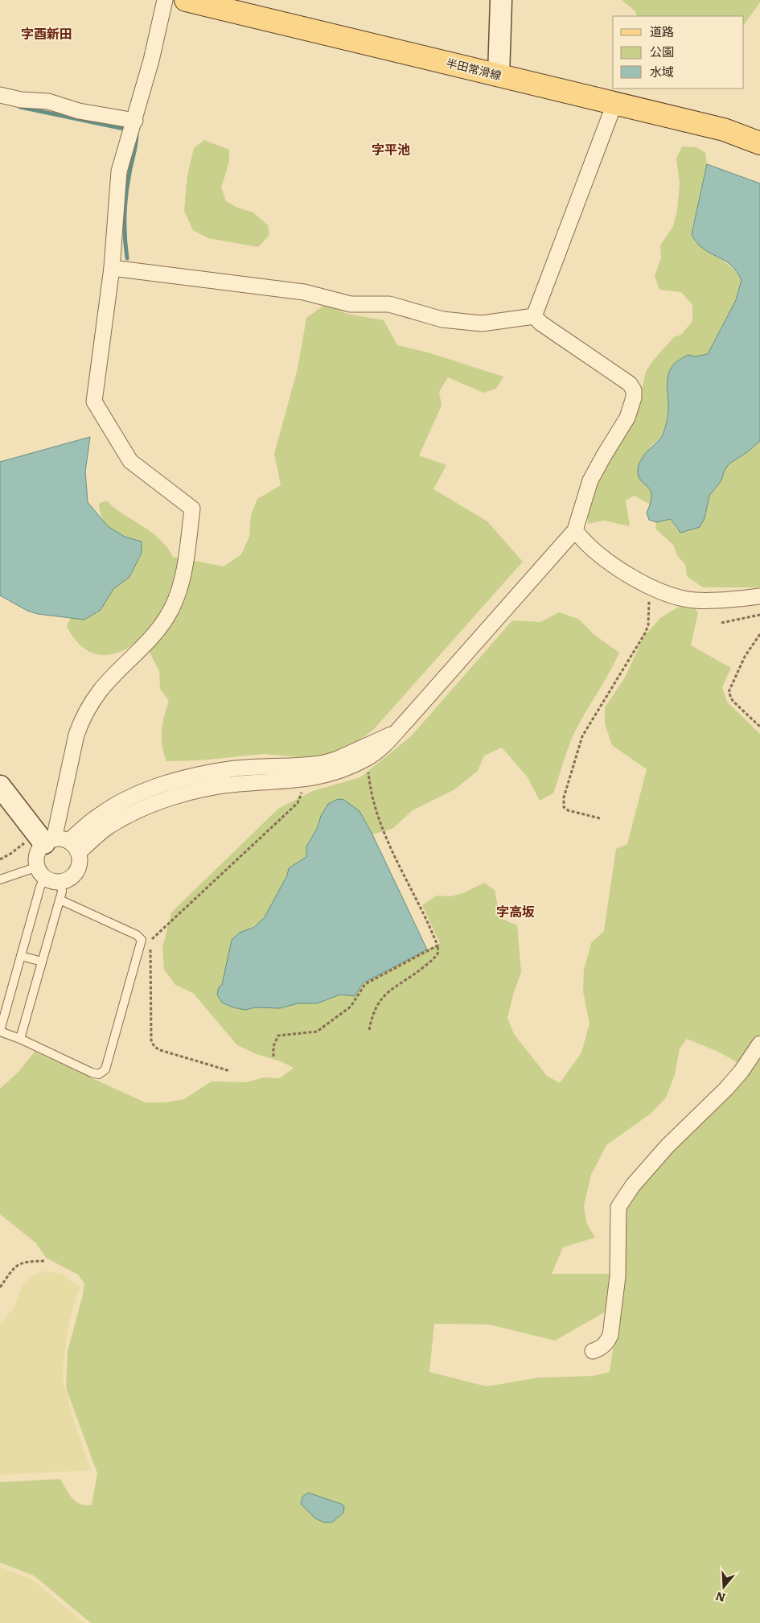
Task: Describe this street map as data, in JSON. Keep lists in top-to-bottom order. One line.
{"streets":{"main road":["半田常滑線"]},"districts":["字酉新田","字平池","字高坂"],"legend":["道路","公園","水域"],"north":"bottom"}
